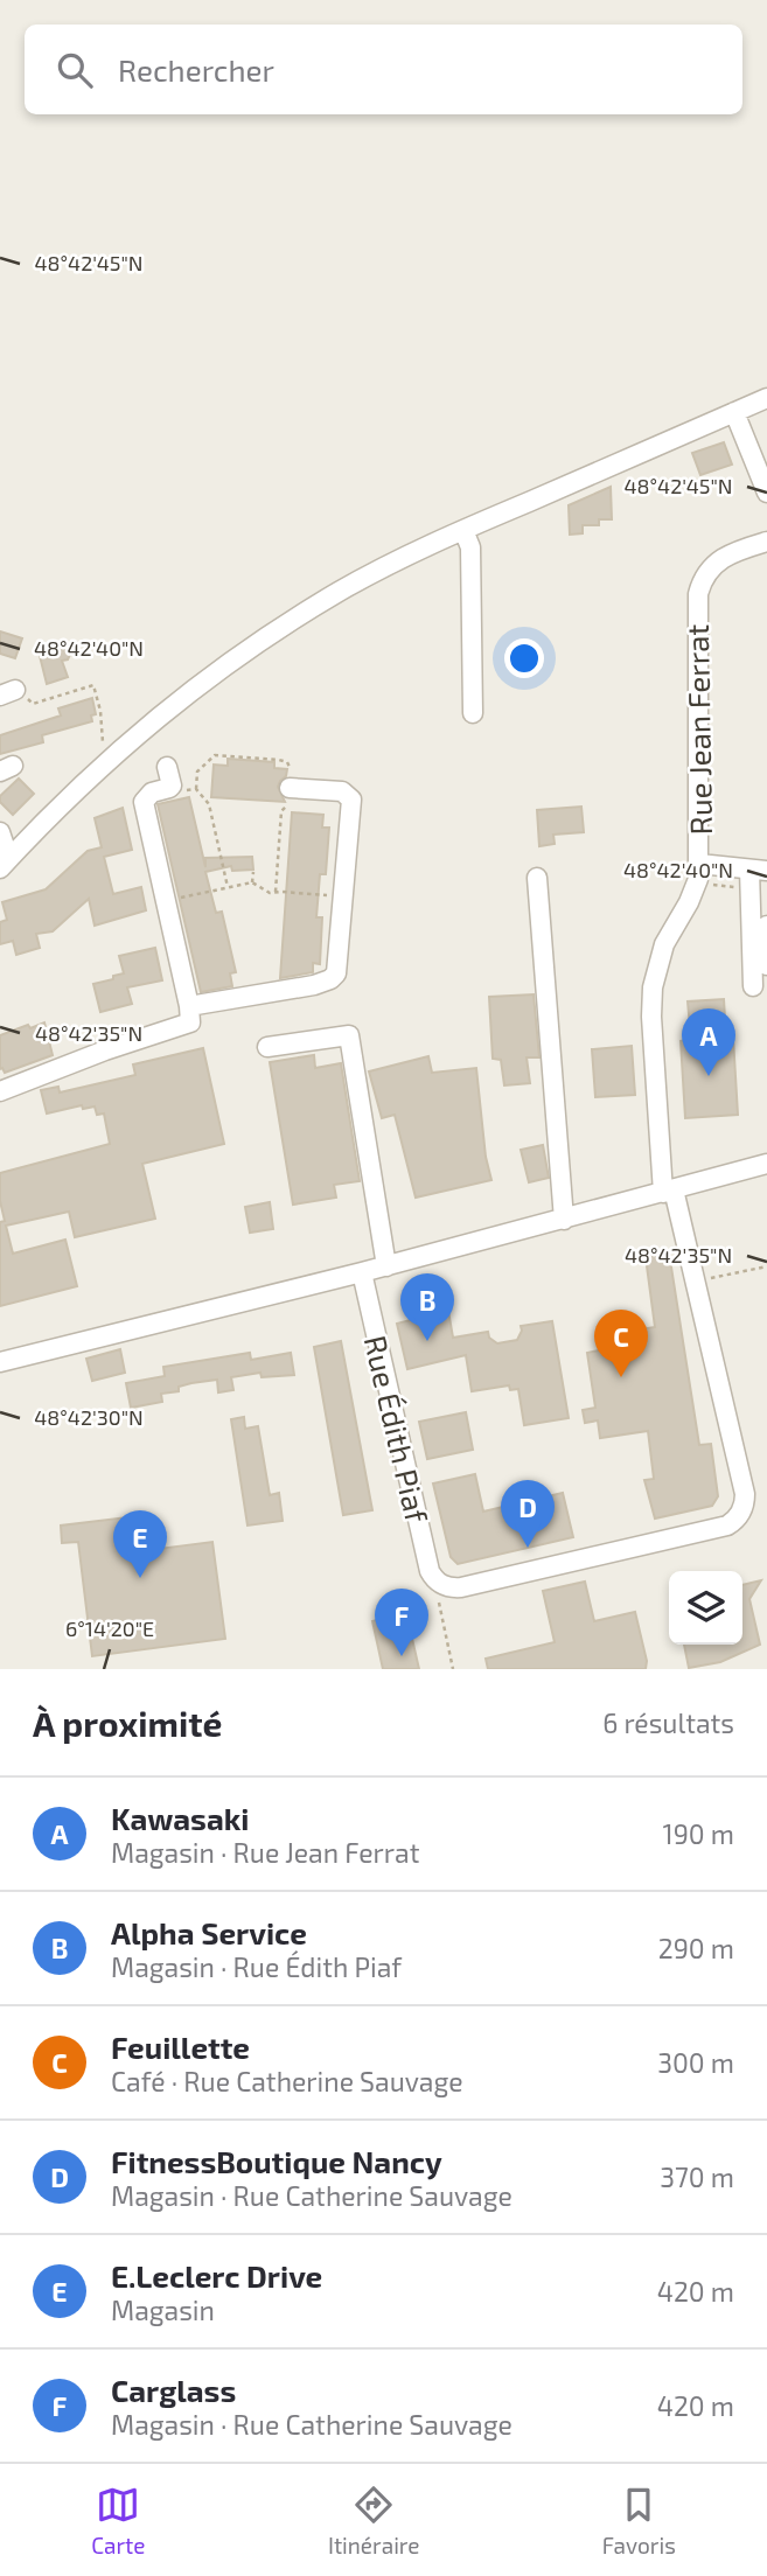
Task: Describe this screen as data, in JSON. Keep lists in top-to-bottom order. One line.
{"streets":{"street":["Rue Jean Ferrat","Rue Édith Piaf"]},"crossings":[["Rue Jean Ferrat","Rue Édith Piaf"]],"page":{"search":"Rechercher","pins":["A","B","C","D","E","F"],"heading":["À proximité","6 résultats"],"list":[{"mark":"A","name":"Kawasaki","note":"Magasin · Rue Jean Ferrat","value":"190 m"},{"mark":"B","name":"Alpha Service","note":"Magasin · Rue Édith Piaf","value":"290 m"},{"mark":"C","name":"Feuillette","note":"Café · Rue Catherine Sauvage","value":"300 m"},{"mark":"D","name":"FitnessBoutique Nancy","note":"Magasin · Rue Catherine Sauvage","value":"370 m"},{"mark":"E","name":"E.Leclerc Drive","note":"Magasin","value":"420 m"},{"mark":"F","name":"Carglass","note":"Magasin · Rue Catherine Sauvage","value":"420 m"}],"nav":["Carte","Itinéraire","Favoris"]},"coordinates":["48°42'45\"N","48°42'40\"N","48°42'35\"N","48°42'30\"N","6°14'20\"E"]}
